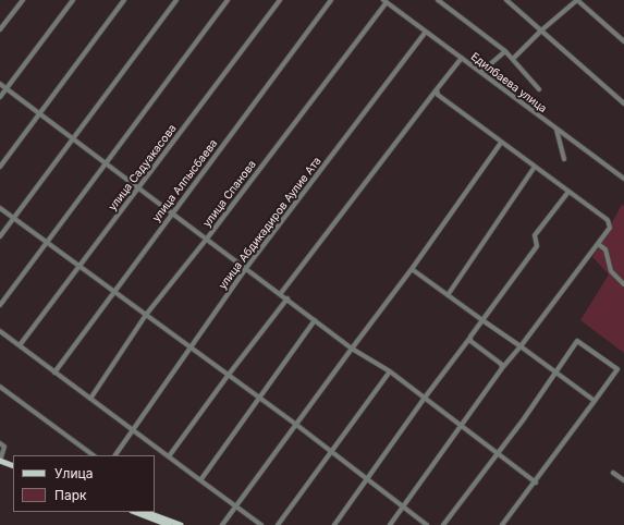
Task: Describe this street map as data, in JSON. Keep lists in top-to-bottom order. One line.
{"streets":{"street":["Едилбаева улица","улица Садуакасова","улица Алпысбаева","улица Спанова","улица Абдикадиров Аулие Ата"]},"crossings":[["Едилбаева улица","улица Спанова"],["Едилбаева улица","улица Абдикадиров Аулие Ата"]],"legend":["Улица","Парк"]}
